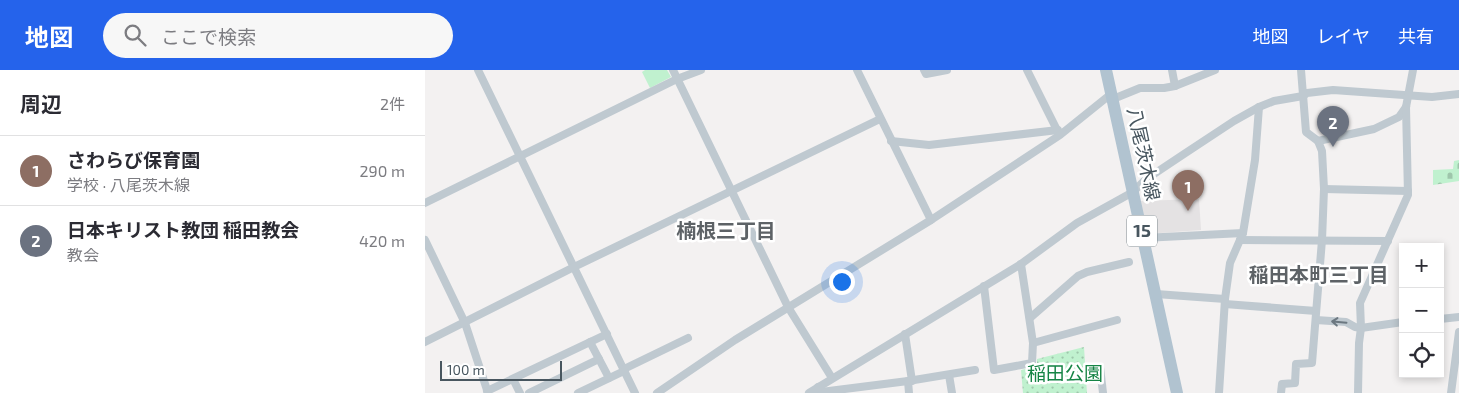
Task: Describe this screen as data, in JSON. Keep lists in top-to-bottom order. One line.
{"streets":{"main road":["八尾茨木線","15"]},"districts":["楠根三丁目","稲田本町三丁目"],"parks":["稲田公園"],"scale_bar":"100 m","page":{"header":"地図","search":"ここで検索","nav":["地図","レイヤ","共有"],"heading":["周辺","2件"],"pins":["2","1"],"list":[{"mark":"1","name":"さわらび保育園","note":"学校 · 八尾茨木線","value":"290 m"},{"mark":"2","name":"日本キリスト教団 稲田教会","note":"教会","value":"420 m"}],"map_buttons":["+","−"],"scale":"100 m"}}
